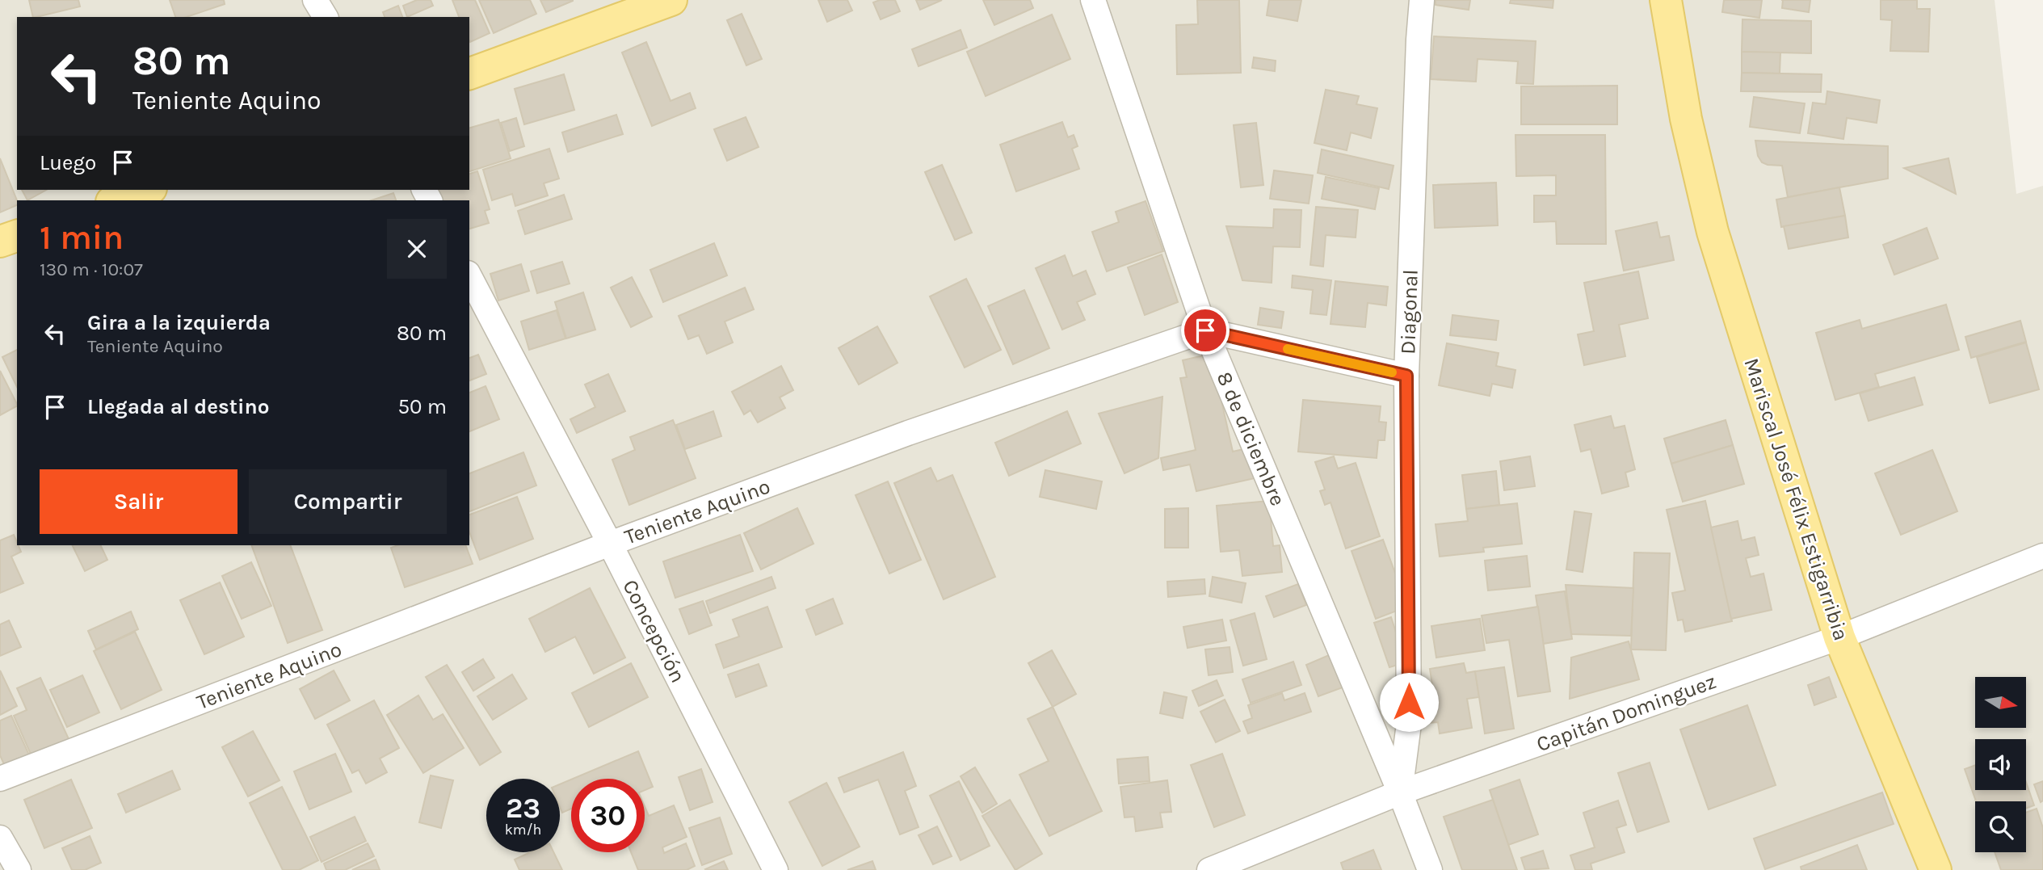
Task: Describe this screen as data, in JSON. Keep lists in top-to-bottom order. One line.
{"streets":{"main road":["Mariscal José Félix Estigarribia"],"street":["Diagonal","8 de diciembre","Teniente Aquino","Concepción","Capitán Dominguez"]},"crossings":[["Diagonal","8 de diciembre"],["Diagonal","Capitán Dominguez"],["8 de diciembre","Teniente Aquino"],["8 de diciembre","Capitán Dominguez"],["Mariscal José Félix Estigarribia","Capitán Dominguez"],["Teniente Aquino","Concepción"]],"north":"right","page":{"turn":["80 m","Teniente Aquino"],"then":"Luego","heading":["1 min","130 m · 10:07"],"list":[{"name":"Gira a la izquierda","note":"Teniente Aquino","value":"80 m"},{"name":"Llegada al destino","value":"50 m"}],"buttons":["Salir","Compartir"],"speed":"23 km/h","limit":"30"}}
